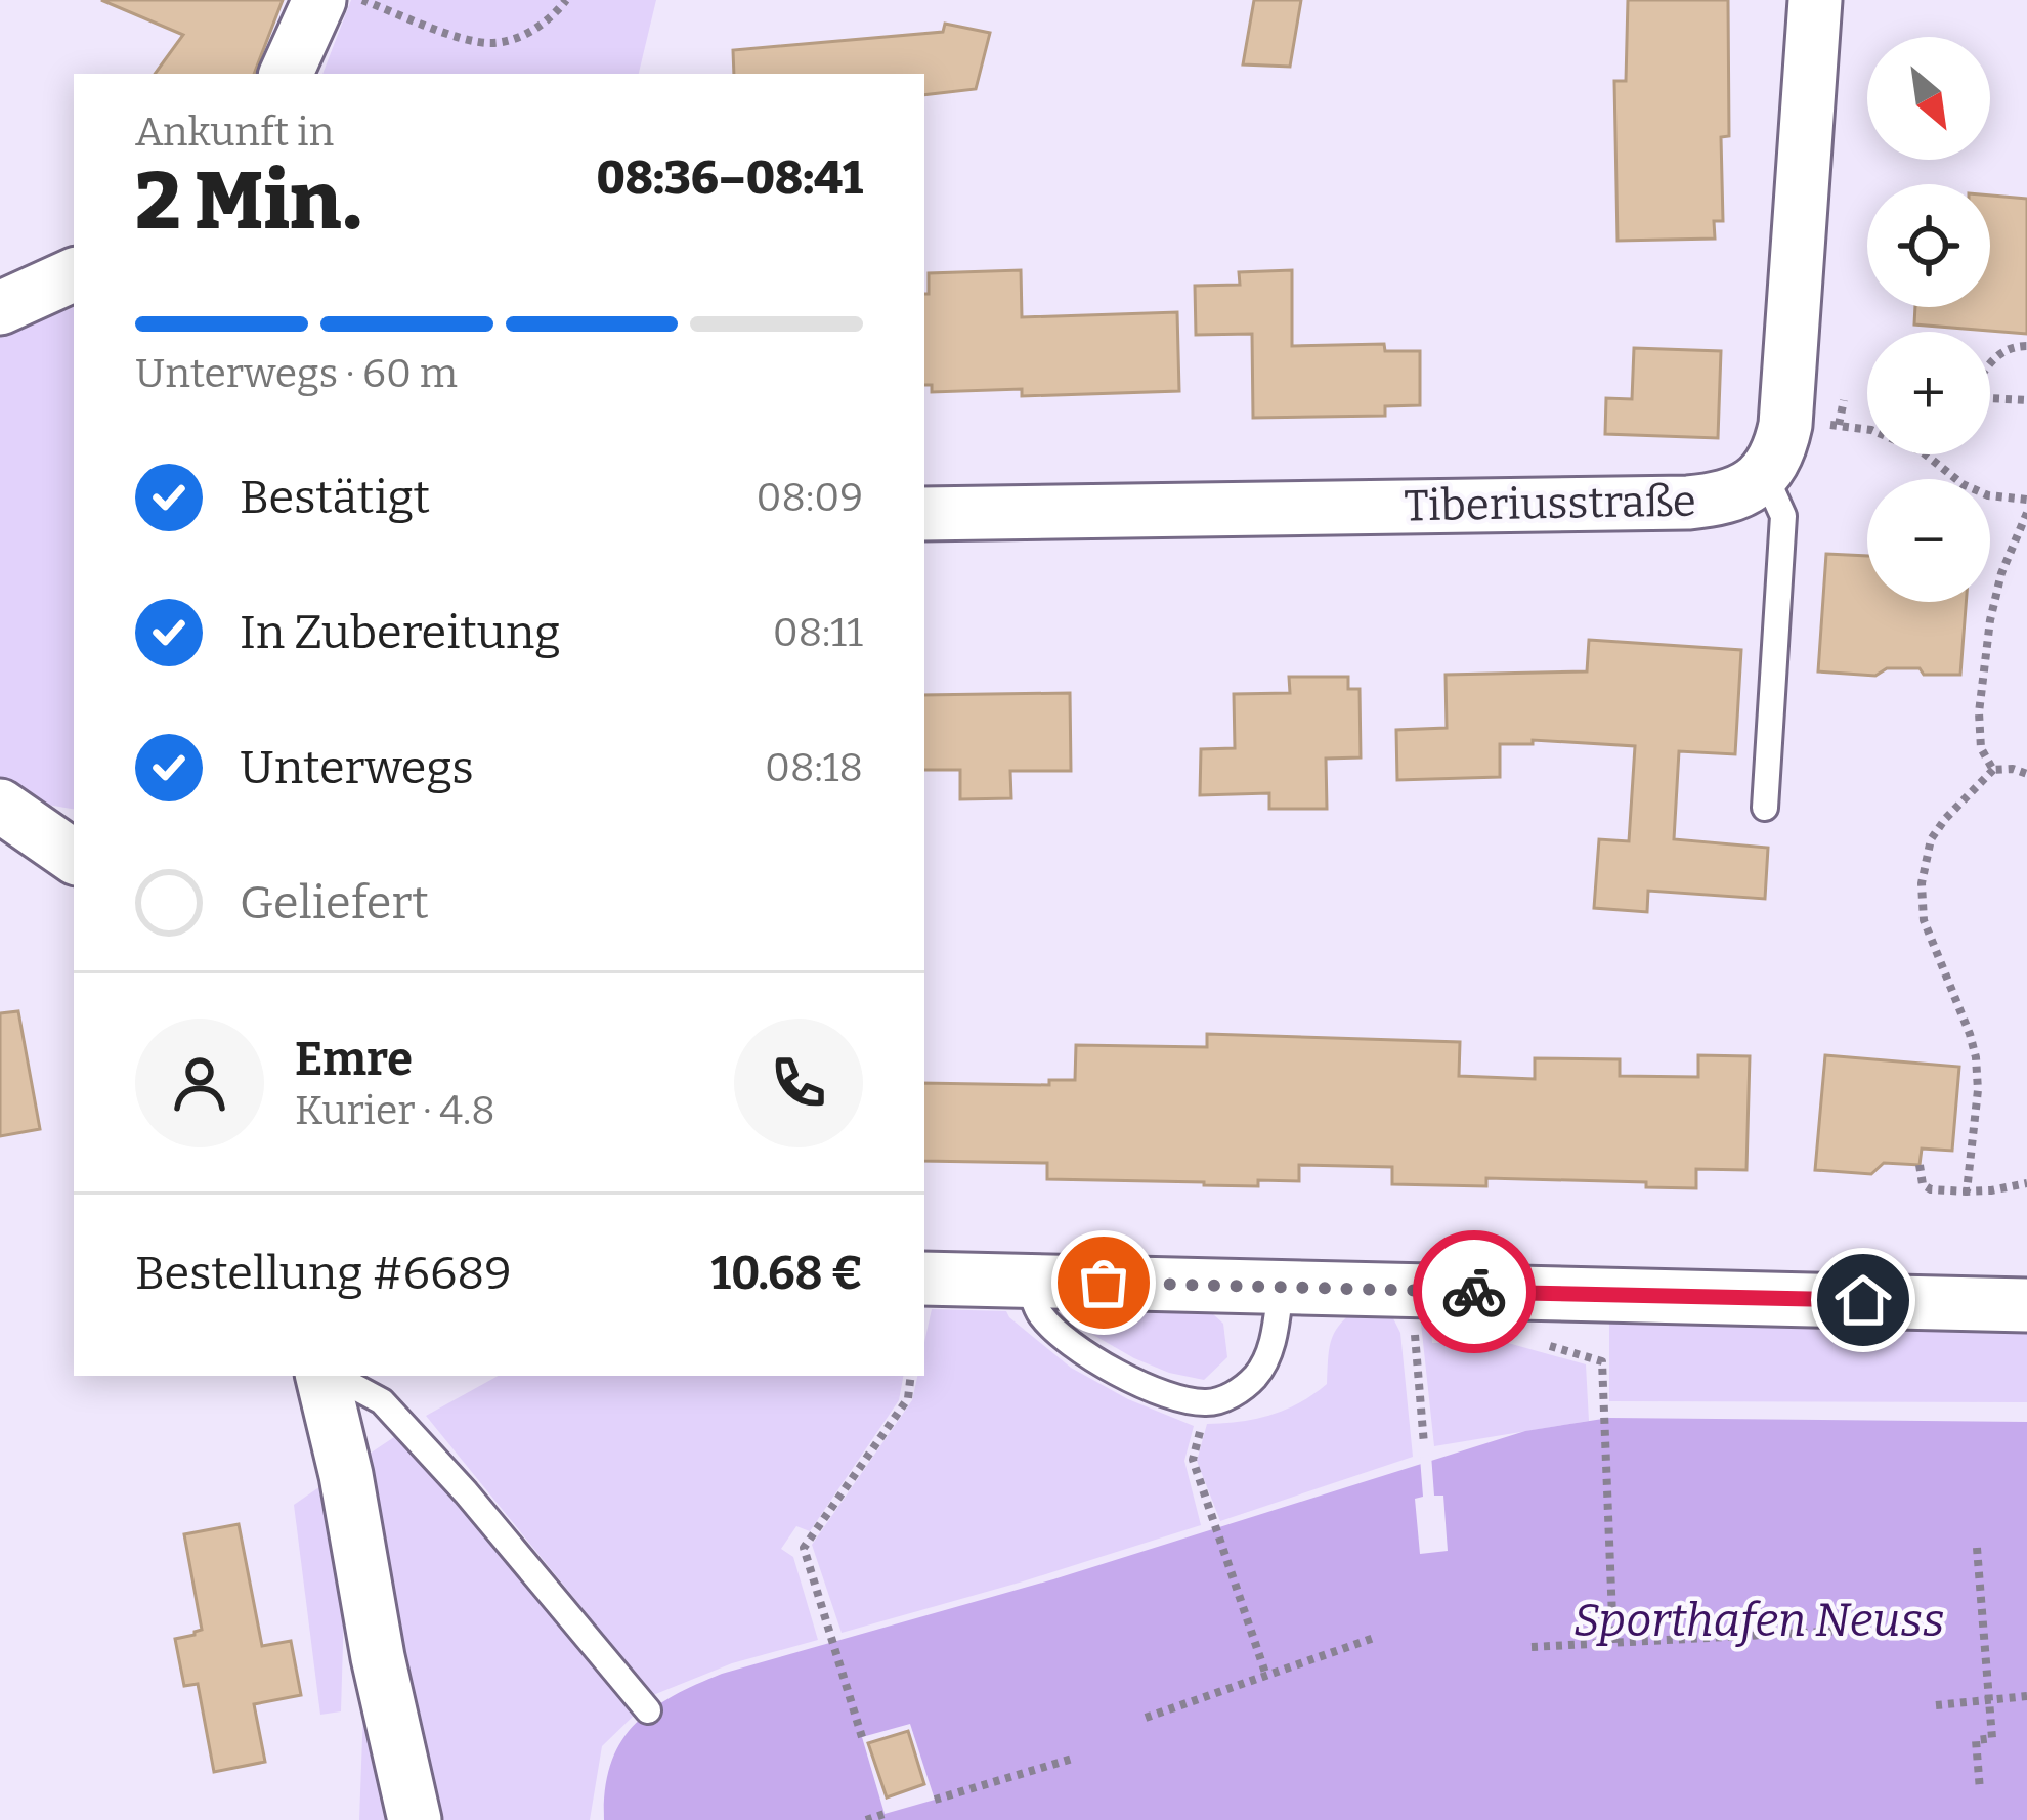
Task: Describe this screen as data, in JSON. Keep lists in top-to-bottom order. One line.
{"streets":{"street":["Tiberiusstraße"]},"water":["Sporthafen Neuss"],"north":"bottom right","page":{"map_buttons":["+","−"],"heading":["2 Min.","Ankunft in","08:36–08:41"],"panel":["Emre","Kurier · 4.8","Bestellung #6689","10.68 €"],"bar":"Unterwegs · 60 m","list":[["Bestätigt","08:09"],["In Zubereitung","08:11"],["Unterwegs","08:18"],"Geliefert"]}}
